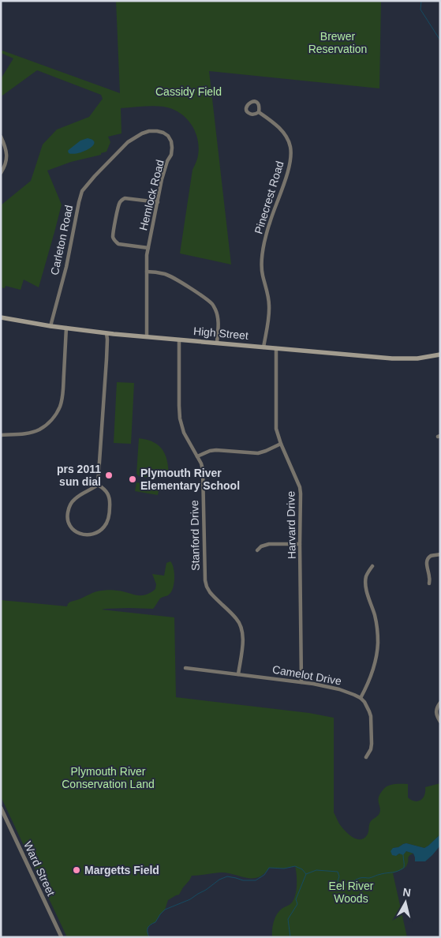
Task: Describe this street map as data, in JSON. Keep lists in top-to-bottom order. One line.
{"streets":{"main road":["High Street"],"street":["Hemlock Road","Pinecrest Road","Carleton Road","Harvard Drive","Stanford Drive","Camelot Drive","Ward Street"]},"crossings":[["Hemlock Road","Carleton Road"],["Hemlock Road","High Street"],["Pinecrest Road","High Street"],["Carleton Road","High Street"],["High Street","Harvard Drive"],["High Street","Stanford Drive"],["Harvard Drive","Camelot Drive"],["Stanford Drive","Camelot Drive"]],"parks":["Brewer Reservation","Cassidy Field","Plymouth River Conservation Land","Eel River Woods"],"places":["prs 2011 sun dial","Plymouth River Elementary School","Margetts Field"],"north":"top"}
